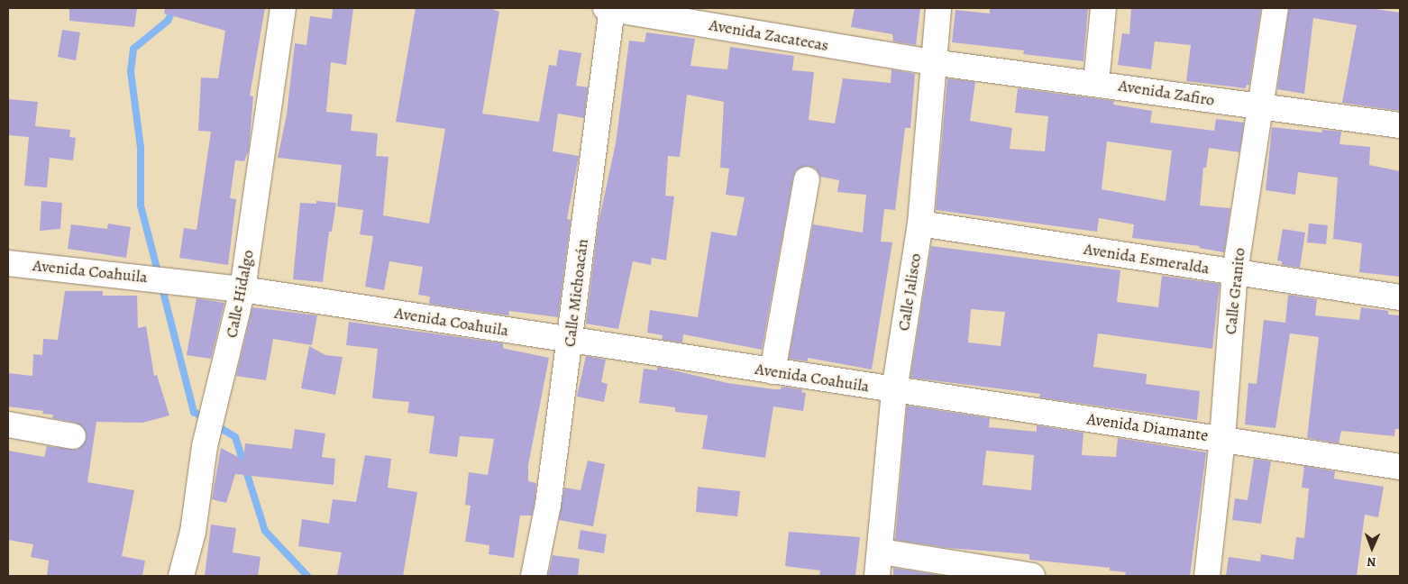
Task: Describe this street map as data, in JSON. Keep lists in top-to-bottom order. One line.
{"streets":{"street":["Avenida Zacatecas","Avenida Zafiro","Avenida Esmeralda","Avenida Coahuila","Calle Granito","Calle Jalisco","Calle Michoacán","Calle Hidalgo","Avenida Diamante"]},"crossings":[["Avenida Zacatecas","Avenida Zafiro"],["Avenida Zacatecas","Calle Jalisco"],["Avenida Zacatecas","Calle Michoacán"],["Avenida Zafiro","Calle Granito"],["Avenida Zafiro","Calle Jalisco"],["Avenida Esmeralda","Calle Granito"],["Avenida Esmeralda","Calle Jalisco"],["Avenida Coahuila","Calle Jalisco"],["Avenida Coahuila","Calle Michoacán"],["Avenida Coahuila","Calle Hidalgo"],["Avenida Coahuila","Avenida Diamante"],["Calle Granito","Avenida Diamante"],["Calle Jalisco","Avenida Diamante"]],"north":"bottom"}
